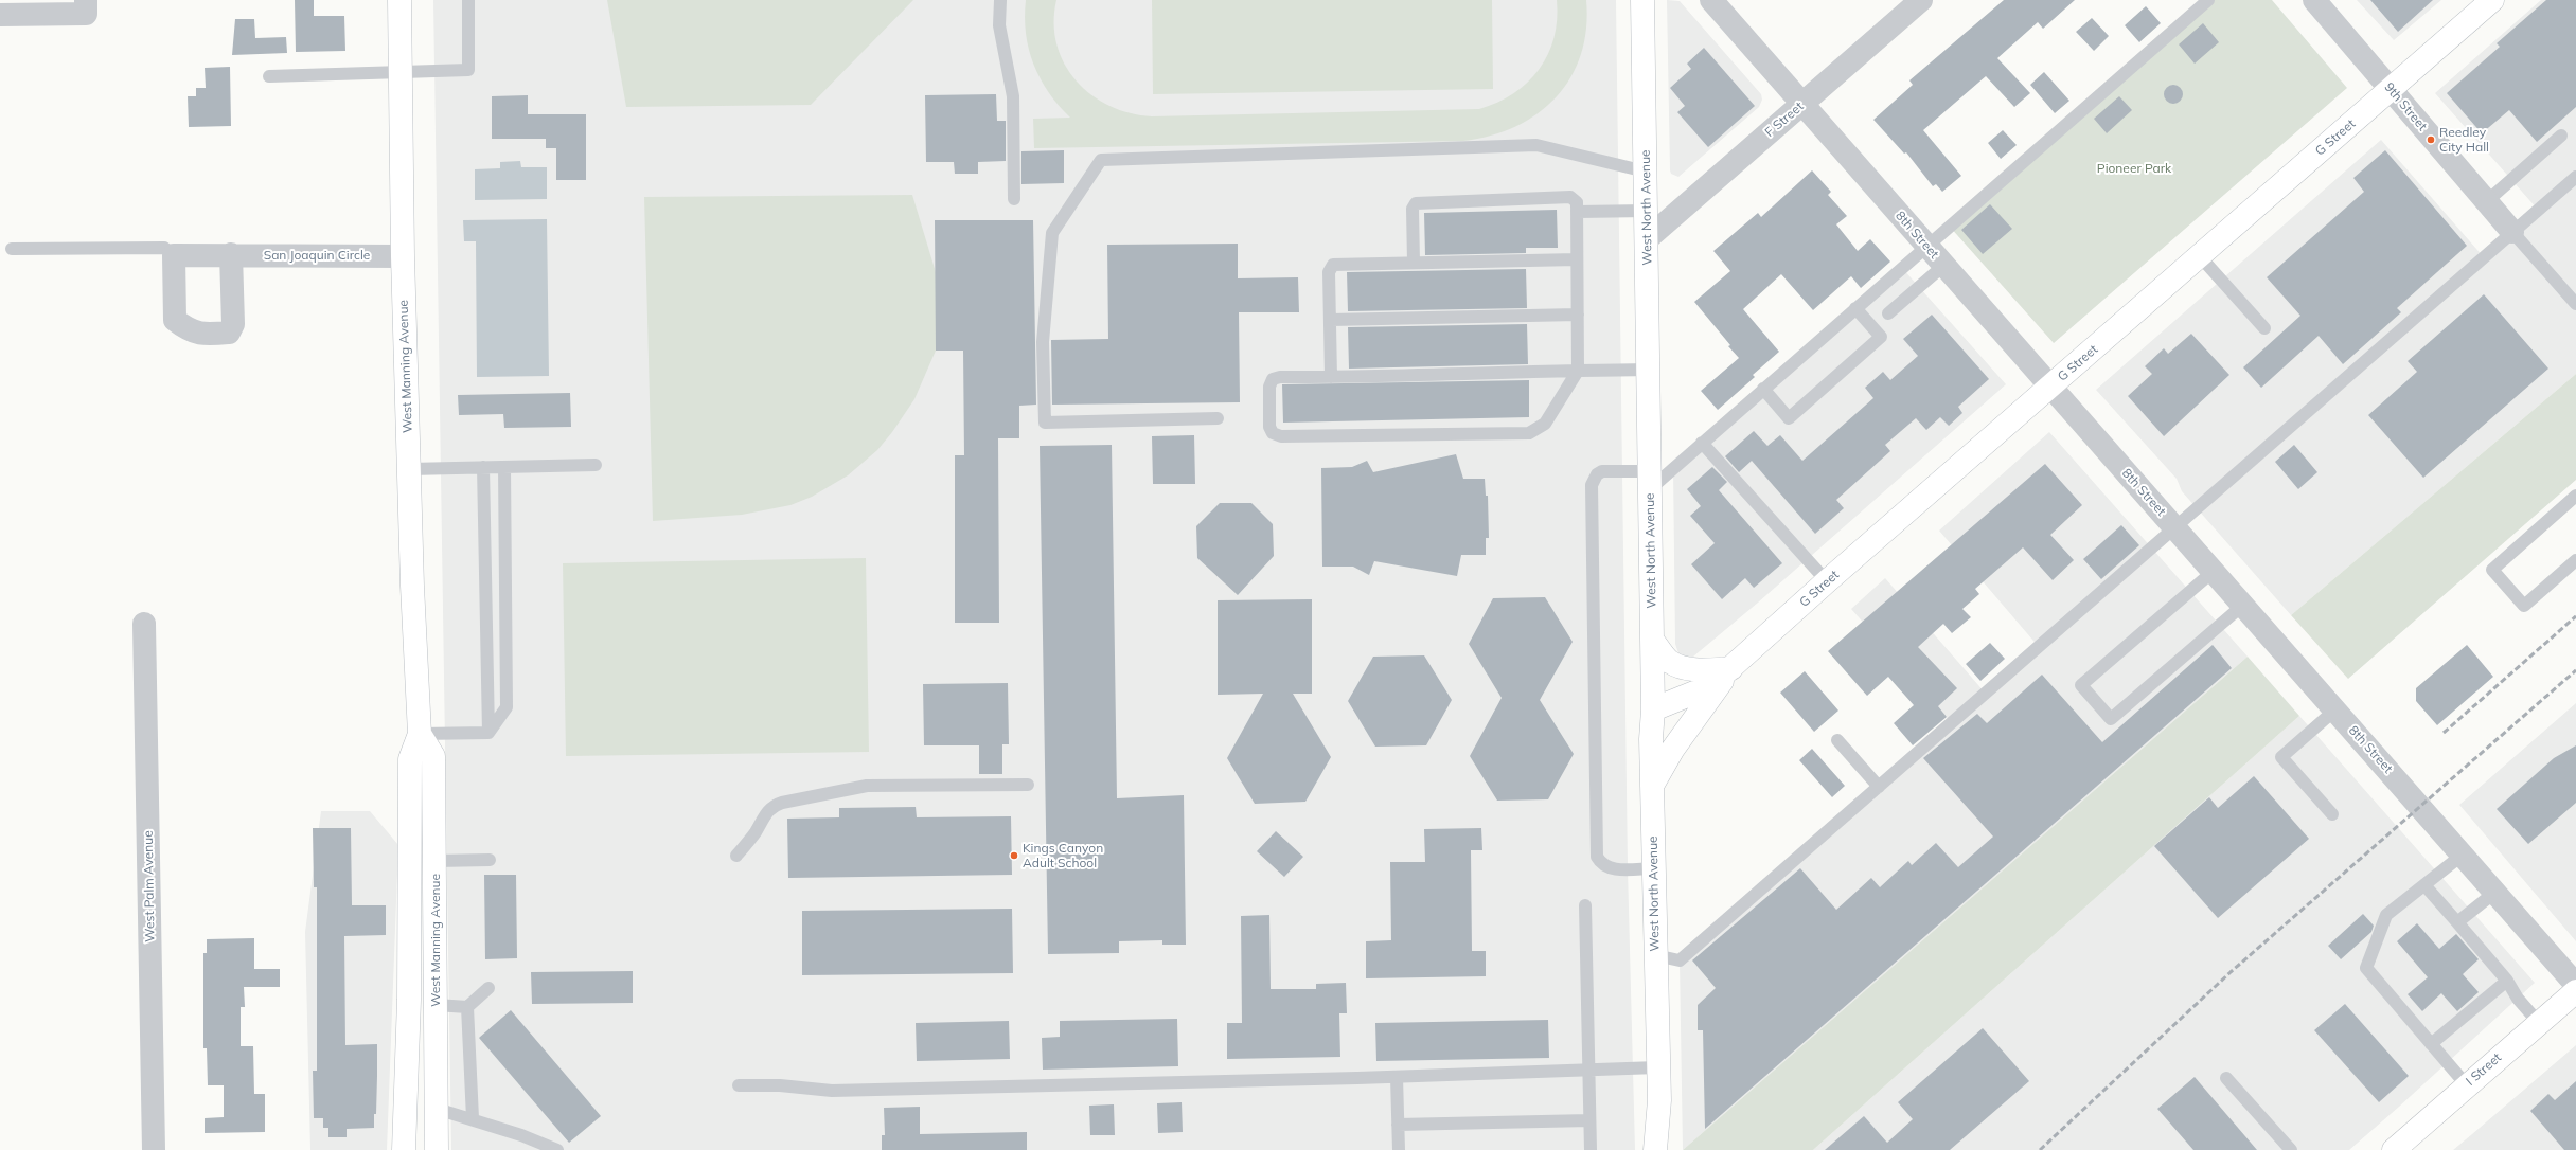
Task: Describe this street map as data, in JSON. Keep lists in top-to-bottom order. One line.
{"streets":{"street":["9th Street","F Street","G Street","West North Avenue","8th Street","San Joaquin Circle","West Manning Avenue","West Palm Avenue","I Street"]},"crossings":[["9th Street","G Street"],["F Street","West North Avenue"],["F Street","8th Street"],["G Street","West North Avenue"],["G Street","8th Street"],["San Joaquin Circle","West Manning Avenue"]],"parks":["Pioneer Park"],"places":["Reedley City Hall","Kings Canyon Adult School"]}
